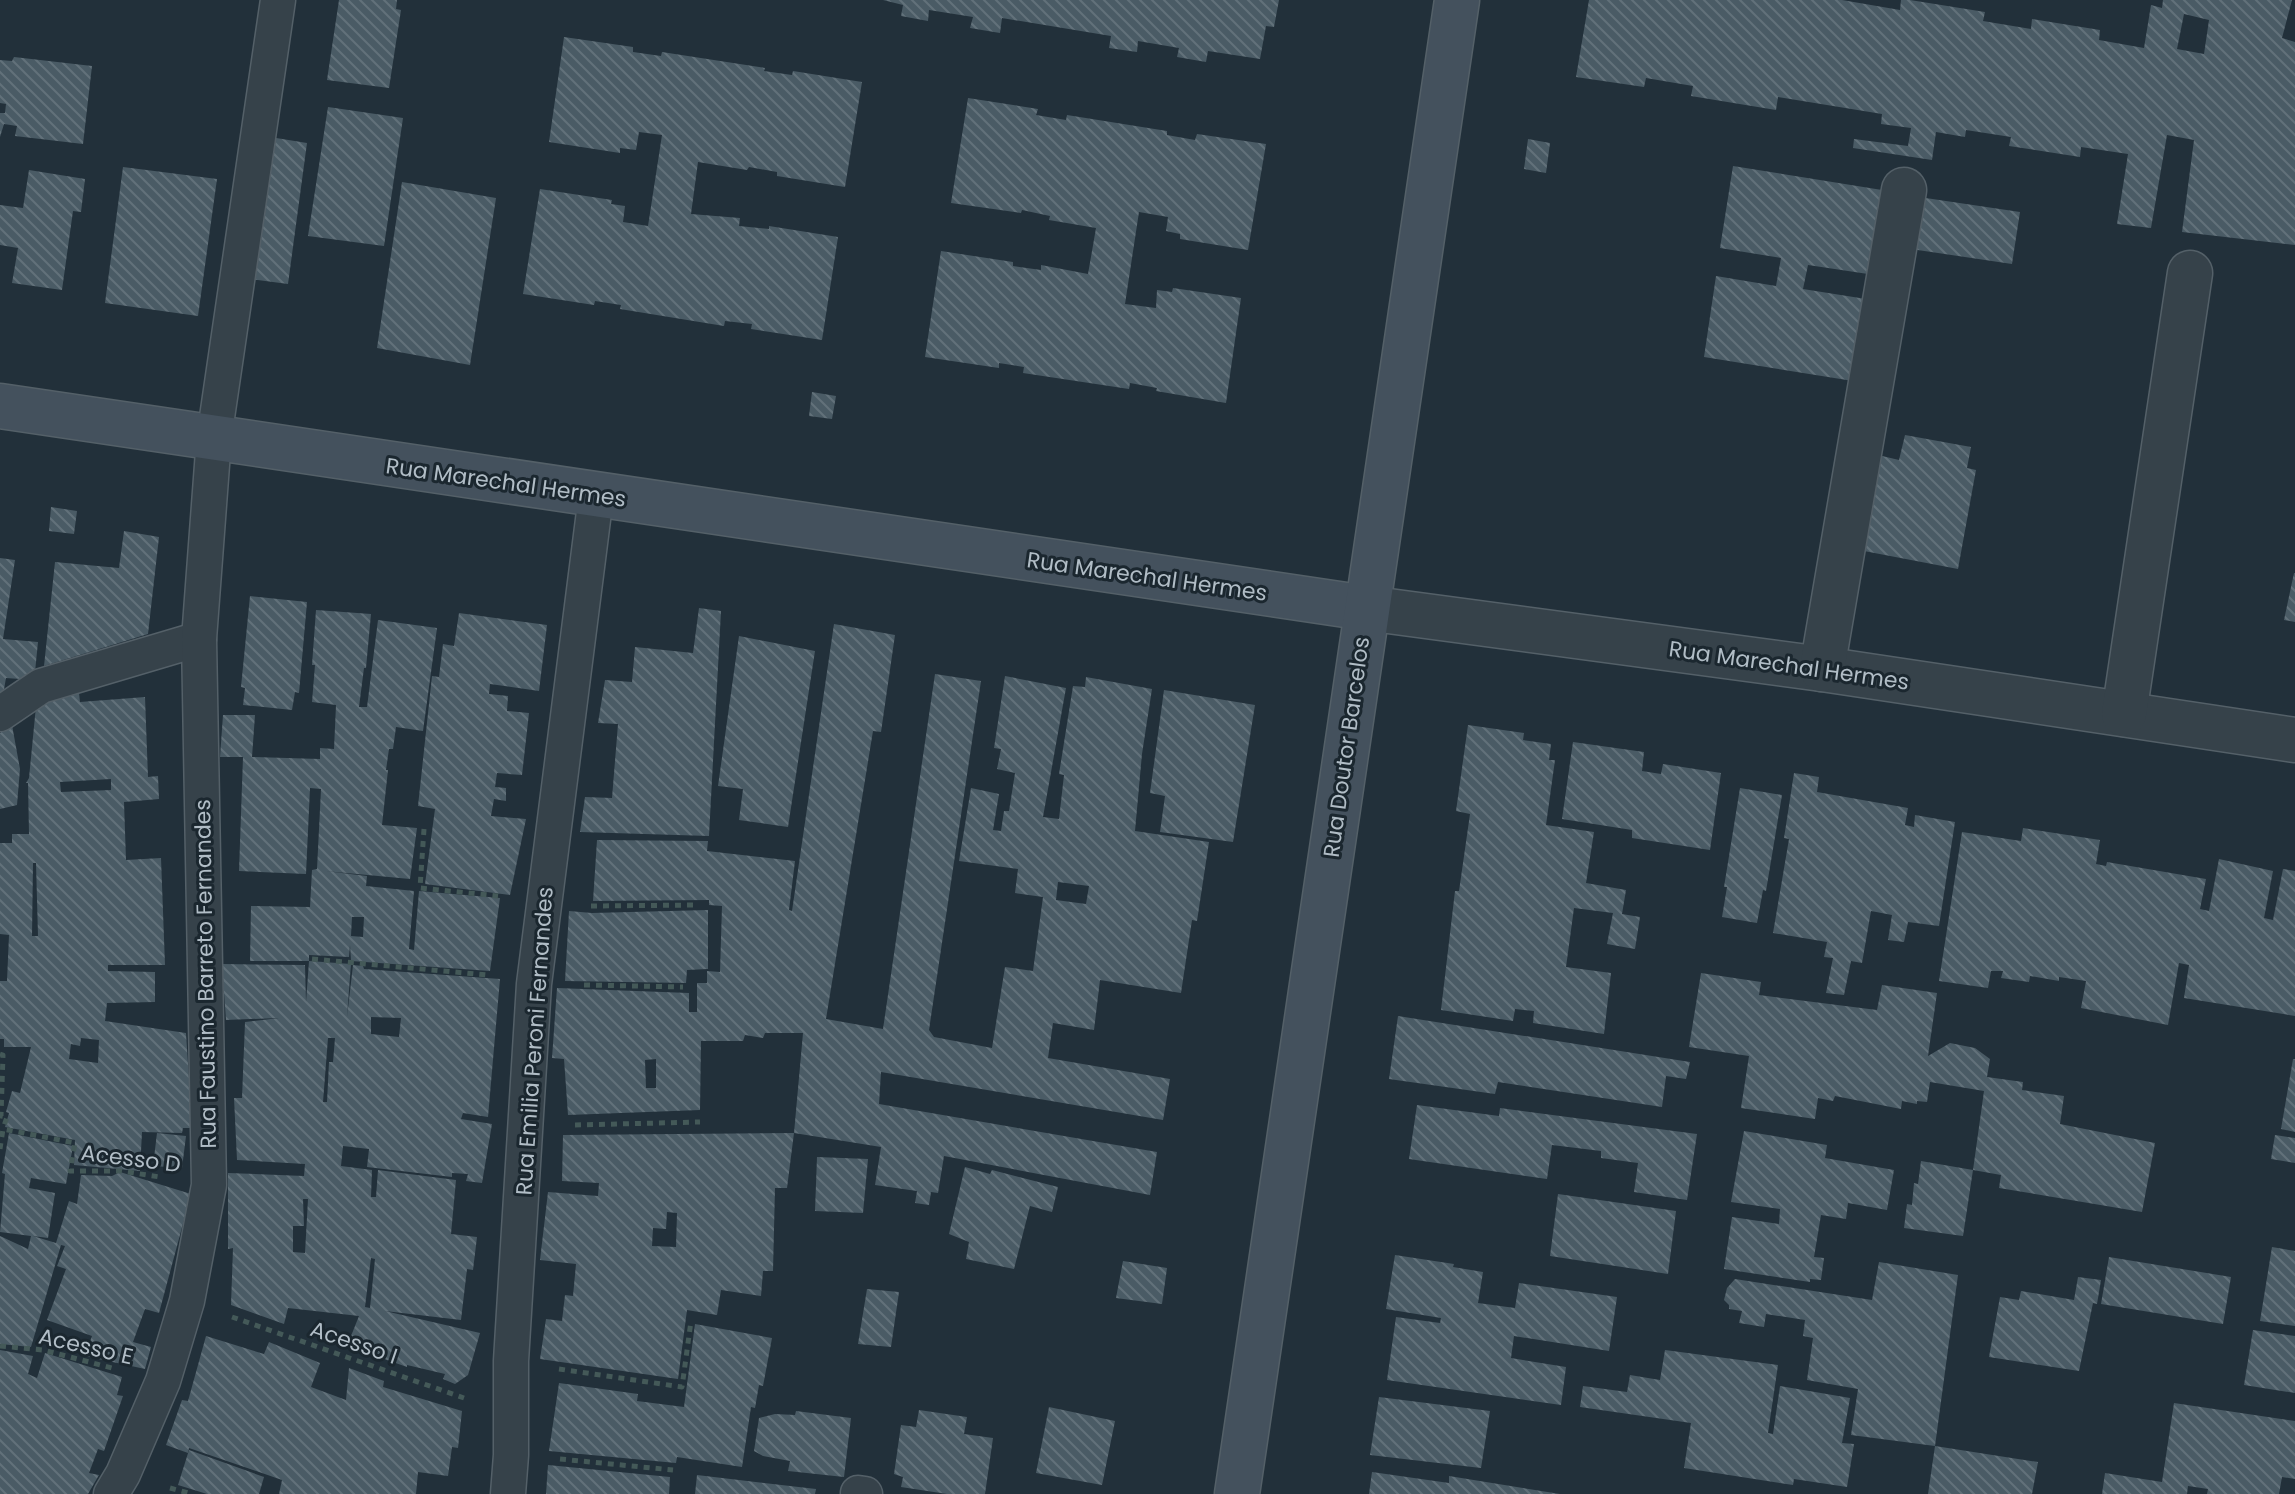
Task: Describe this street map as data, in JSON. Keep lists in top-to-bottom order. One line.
{"streets":{"street":["Rua Marechal Hermes","Rua Doutor Barcelos"],"lane":["Rua Faustino Barreto Fernandes","Rua Emilia Peroni Fernandes"],"path":["Acesso D","Acesso I","Acesso E"]},"crossings":[["Rua Marechal Hermes","Rua Doutor Barcelos"],["Rua Marechal Hermes","Rua Faustino Barreto Fernandes"],["Rua Marechal Hermes","Rua Emilia Peroni Fernandes"],["Rua Faustino Barreto Fernandes","Acesso D"],["Rua Faustino Barreto Fernandes","Acesso I"],["Rua Faustino Barreto Fernandes","Acesso E"],["Rua Emilia Peroni Fernandes","Acesso I"]]}
